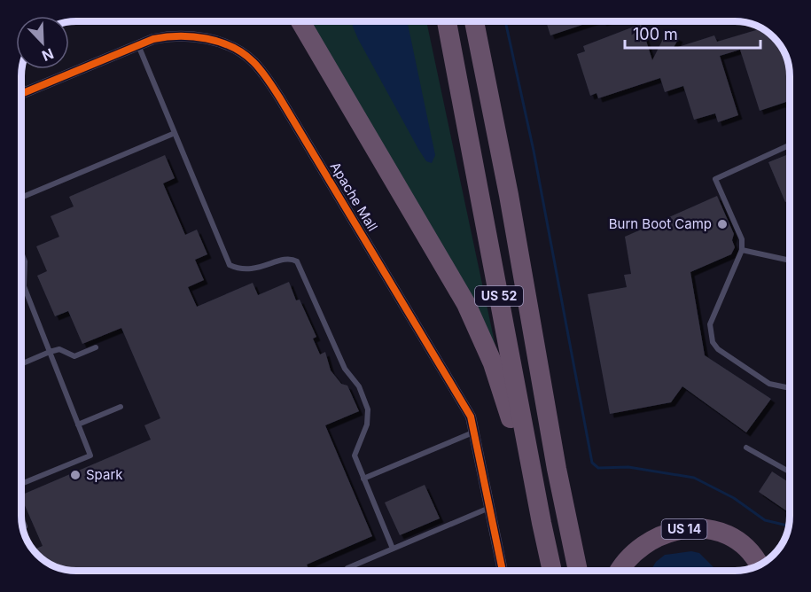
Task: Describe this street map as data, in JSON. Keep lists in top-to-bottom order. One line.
{"streets":{"highway":["US 52","US 14"],"street":["Apache Mall"]},"places":["Burn Boot Camp","Spark"],"scale_bar":"100 m","north":"bottom right"}
